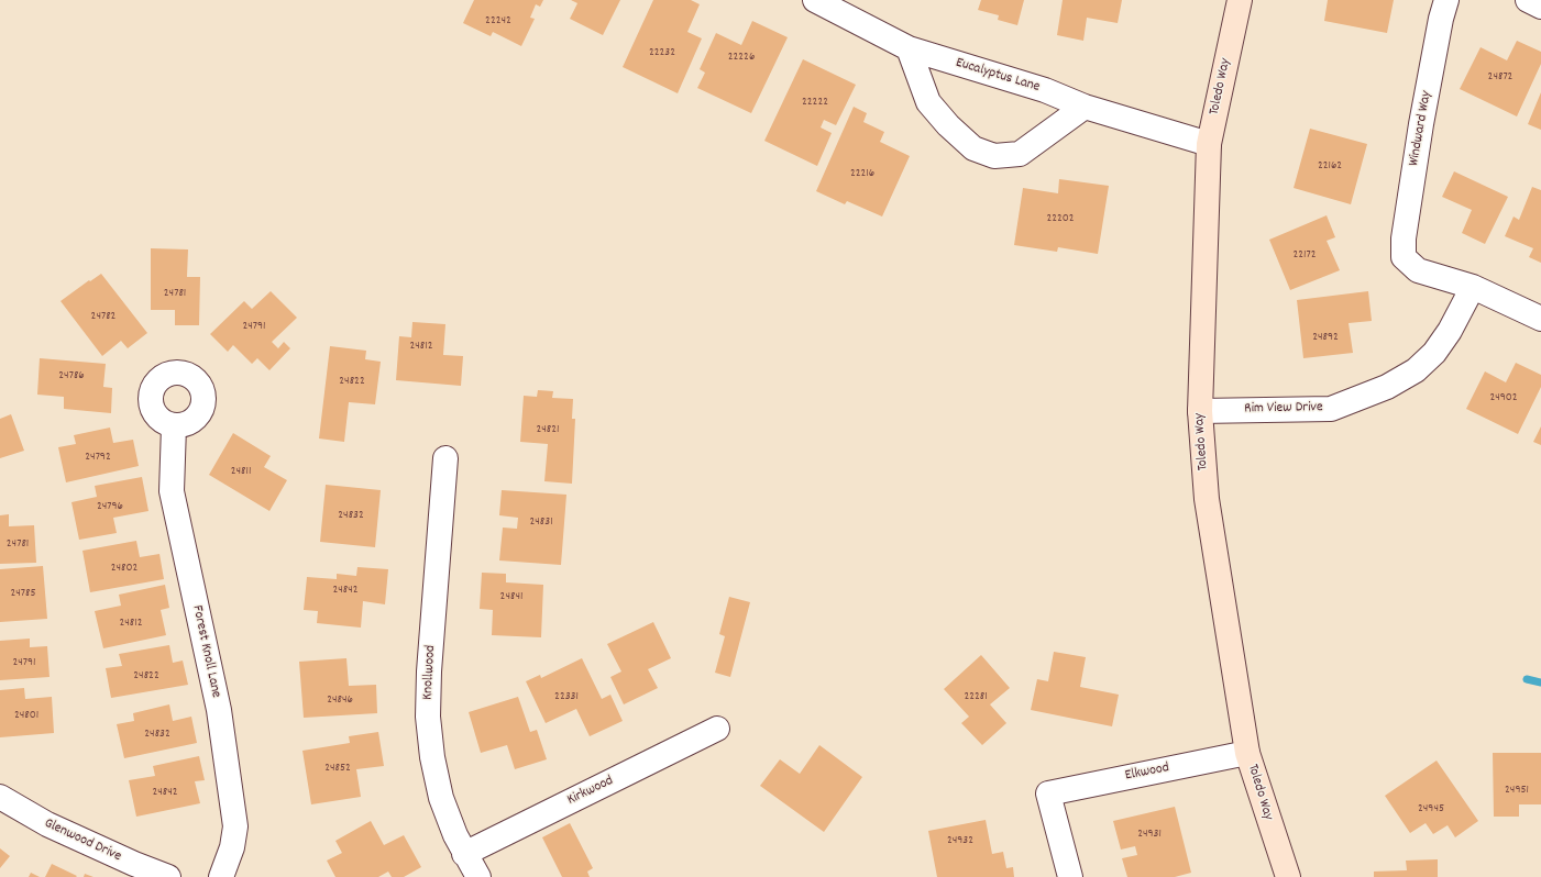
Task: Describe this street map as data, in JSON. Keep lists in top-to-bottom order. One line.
{"streets":{"main road":["Toledo Way"],"street":["Eucalyptus Lane","Windward Way","Rim View Drive","Forest Knoll Lane","Knollwood","Elkwood","Kirkwood","Glenwood Drive"]},"crossings":[["Eucalyptus Lane","Toledo Way"],["Toledo Way","Rim View Drive"],["Toledo Way","Elkwood"],["Windward Way","Rim View Drive"],["Knollwood","Kirkwood"]],"house_numbers":["22242","22232","22226","24872","22222","22162","22216","22202","22172","24781","24782","24791","24892","24812","24786","24822","24902","24821","24792","24811","24796","24832","24831","24781","24802","24842","24785","24841","24812","24791","24822","22331","22281","24846","24801","24832","24852","24951","24842","24945","24931","24932"]}
